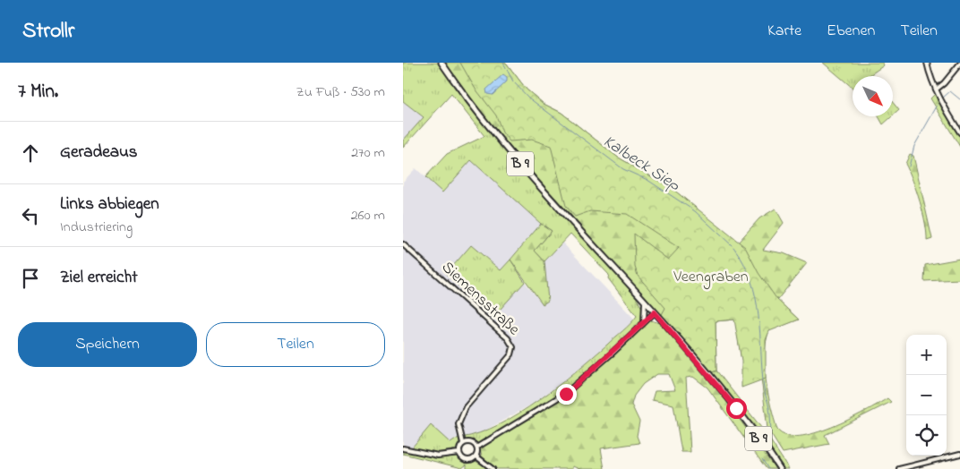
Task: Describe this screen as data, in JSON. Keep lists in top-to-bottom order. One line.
{"streets":{"main road":["B 9"],"street":["Siemensstraße"]},"water":["Kalbeck Siep"],"parks":["Veengraben"],"north":"bottom right","page":{"header":"Strollr","nav":["Karte","Ebenen","Teilen"],"heading":["7 Min.","Zu Fuß · 530 m"],"list":[["Geradeaus","270 m"],["Links abbiegen","Industriering","260 m"],"Ziel erreicht"],"buttons":["Speichern","Teilen"],"map_buttons":["+","−"]}}
